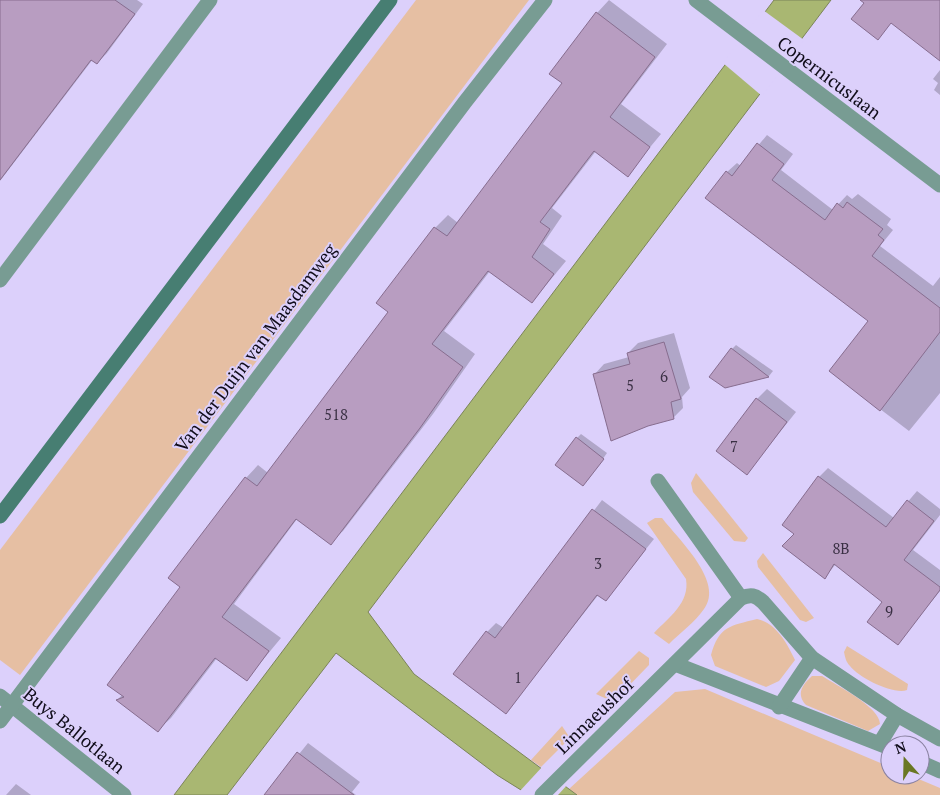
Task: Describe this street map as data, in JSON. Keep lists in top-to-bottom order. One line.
{"streets":{"street":["Copernicuslaan","Van der Duijn van Maasdamweg","Linnaeushof","Buys Ballotlaan"]},"crossings":[["Van der Duijn van Maasdamweg","Buys Ballotlaan"]],"house_numbers":["6","5","518","7","8B","3","9","1"],"north":"top"}
